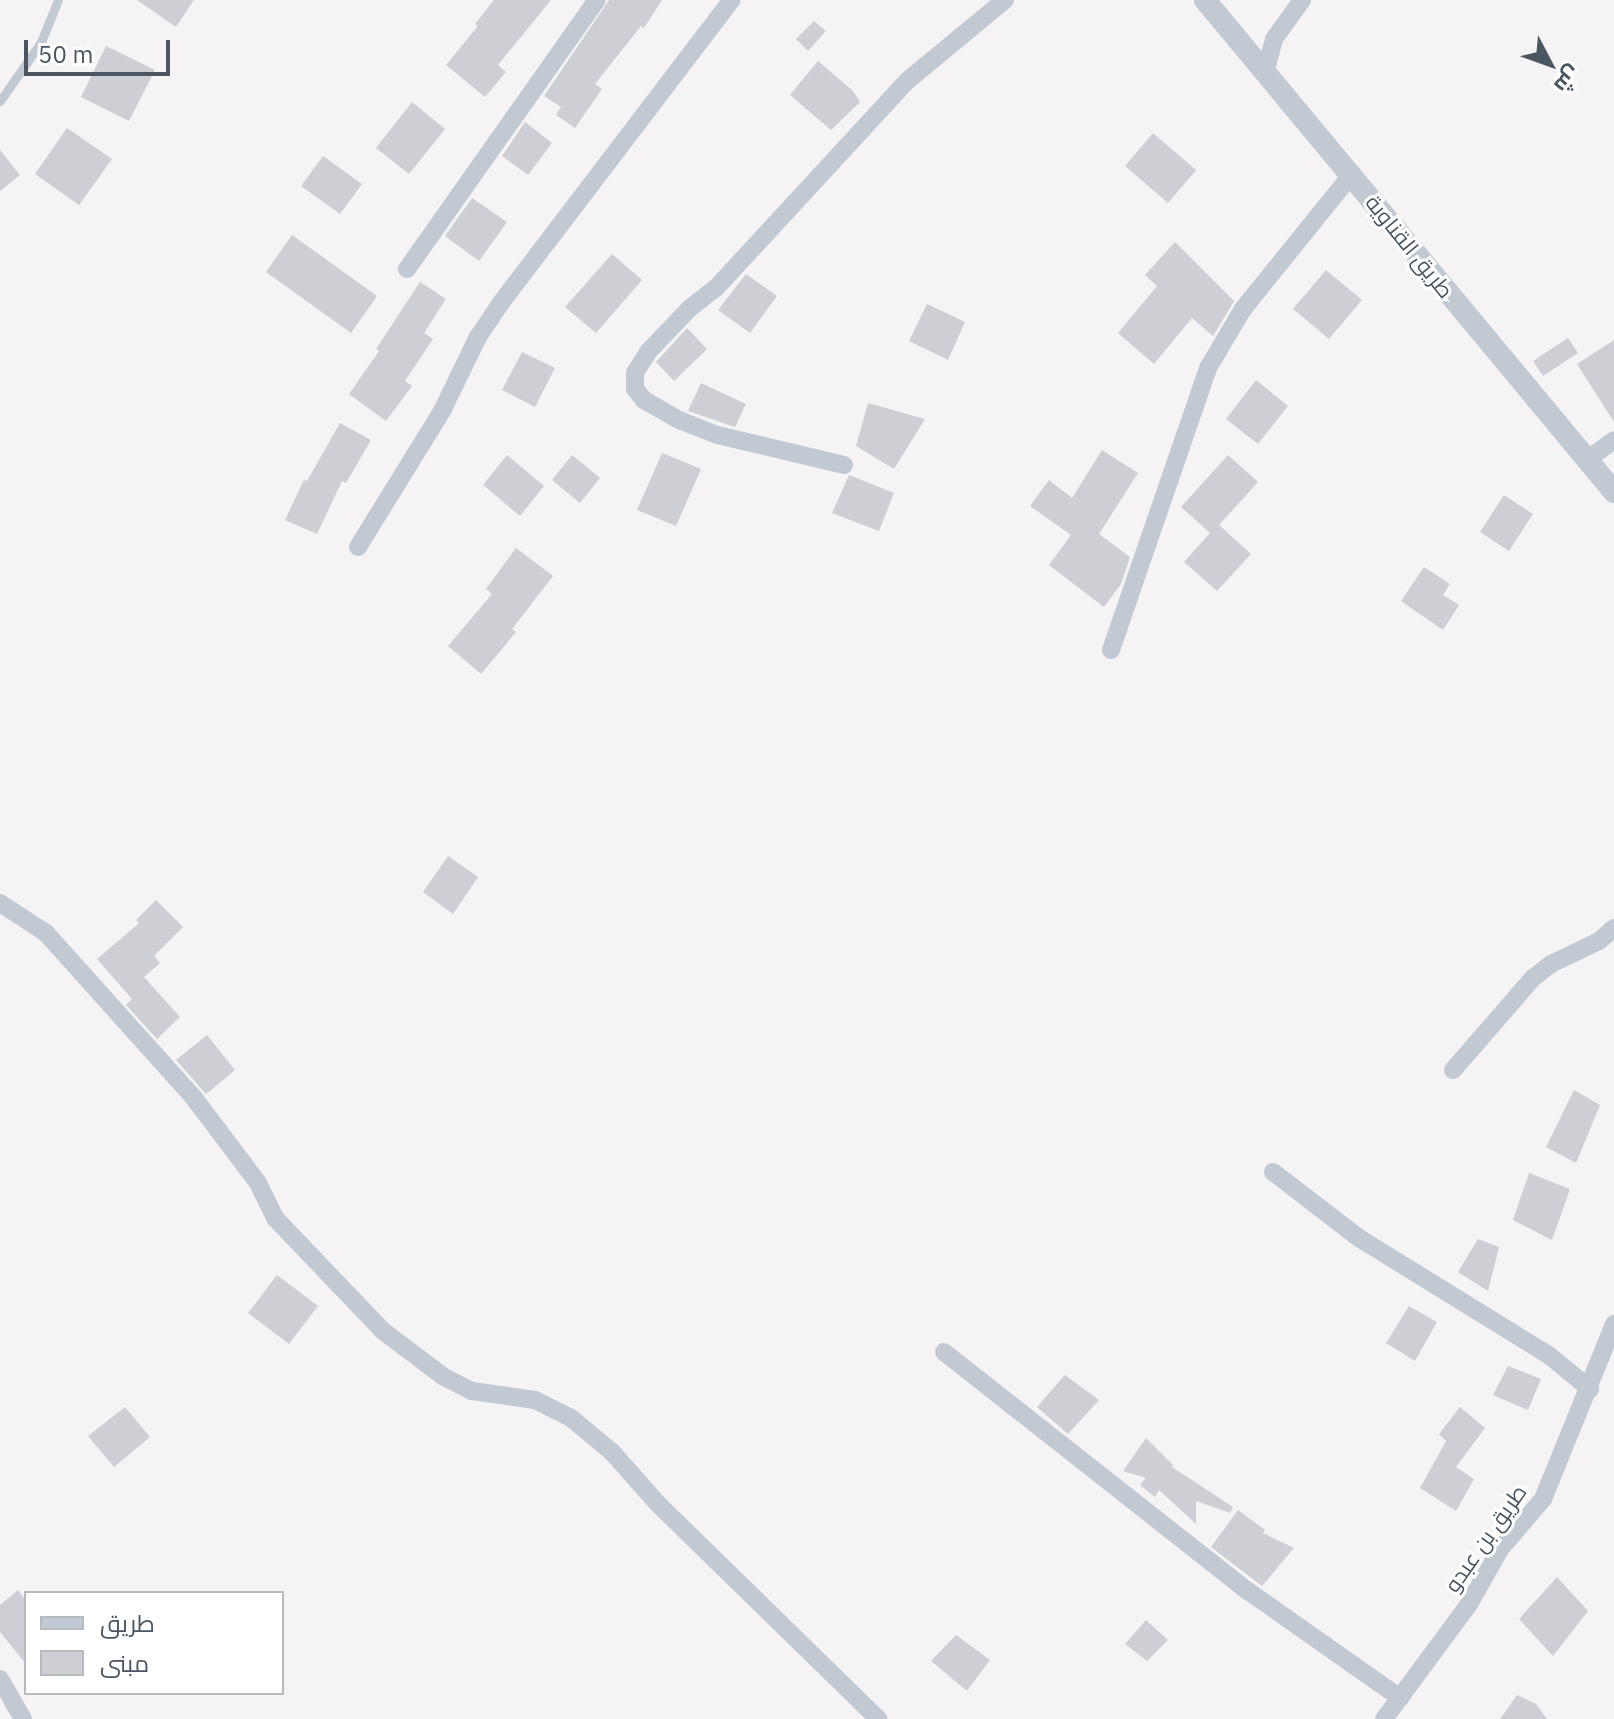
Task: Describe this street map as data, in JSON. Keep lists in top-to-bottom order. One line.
{"streets":{"street":["طريق القناوية","طريق بن عبدو"]},"legend":["طريق","مبنى"],"scale_bar":"50 m","north":"bottom right"}
